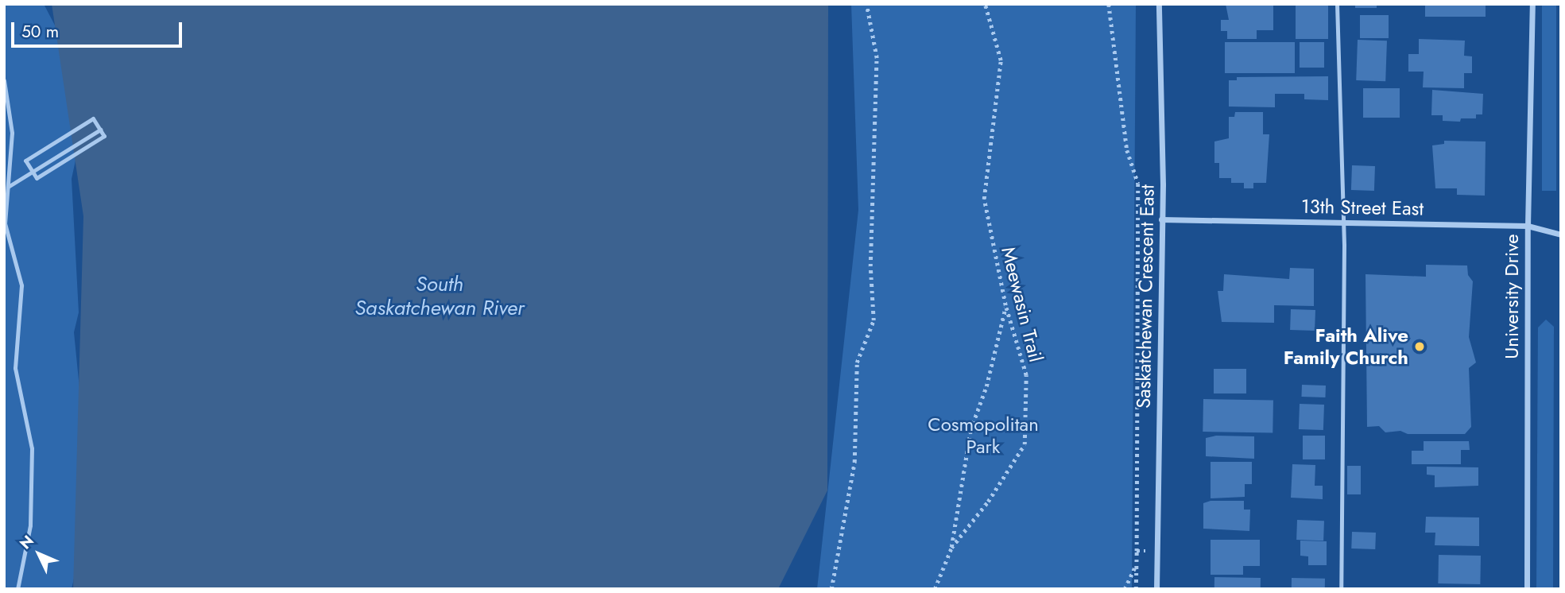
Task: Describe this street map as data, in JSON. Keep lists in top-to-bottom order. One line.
{"streets":{"street":["13th Street East","Saskatchewan Crescent East","University Drive"],"path":["Meewasin Trail"]},"crossings":[["13th Street East","Saskatchewan Crescent East"],["13th Street East","University Drive"]],"water":["South Saskatchewan River"],"parks":["Cosmopolitan Park"],"places":["Faith Alive Family Church"],"scale_bar":"50 m","north":"top left"}
